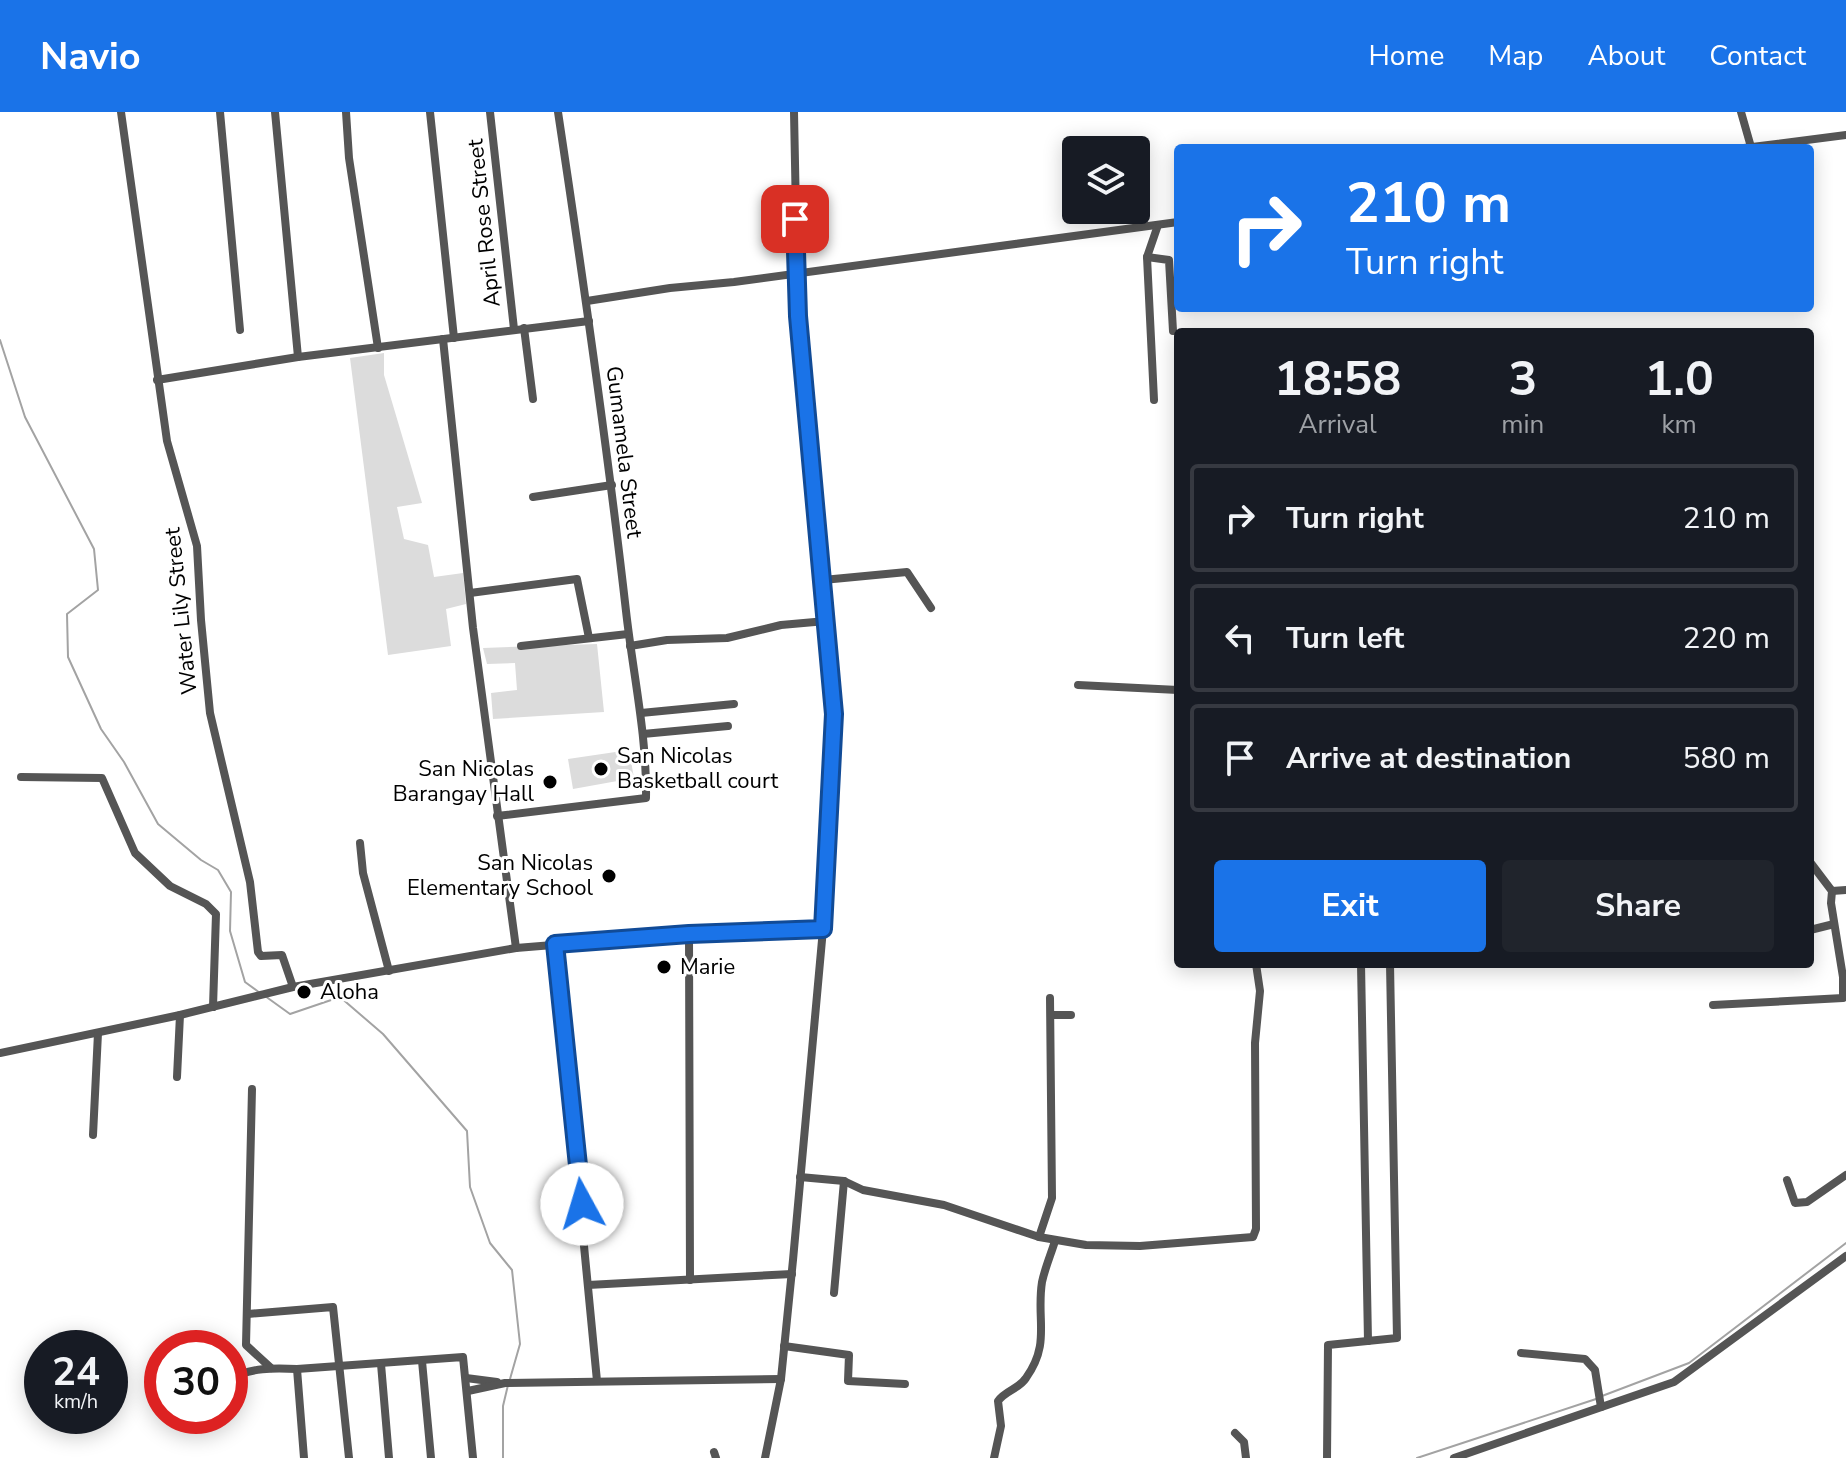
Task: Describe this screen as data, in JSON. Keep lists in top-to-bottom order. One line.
{"streets":{"street":["April Rose Street","Gumamela Street","Water Lily Street"]},"places":["San Nicolas Basketball court","San Nicolas Barangay Hall","San Nicolas Elementary School","Marie","Aloha"],"page":{"header":"Navio","nav":["Home","Map","About","Contact"],"turn":["210 m","Turn right"],"eta":["18:58","Arrival","3","min","1.0","km"],"list":[{"name":"Turn right","value":"210 m"},{"name":"Turn left","value":"220 m"},{"name":"Arrive at destination","value":"580 m"}],"buttons":["Exit","Share"],"speed":"24 km/h","limit":"30"}}
